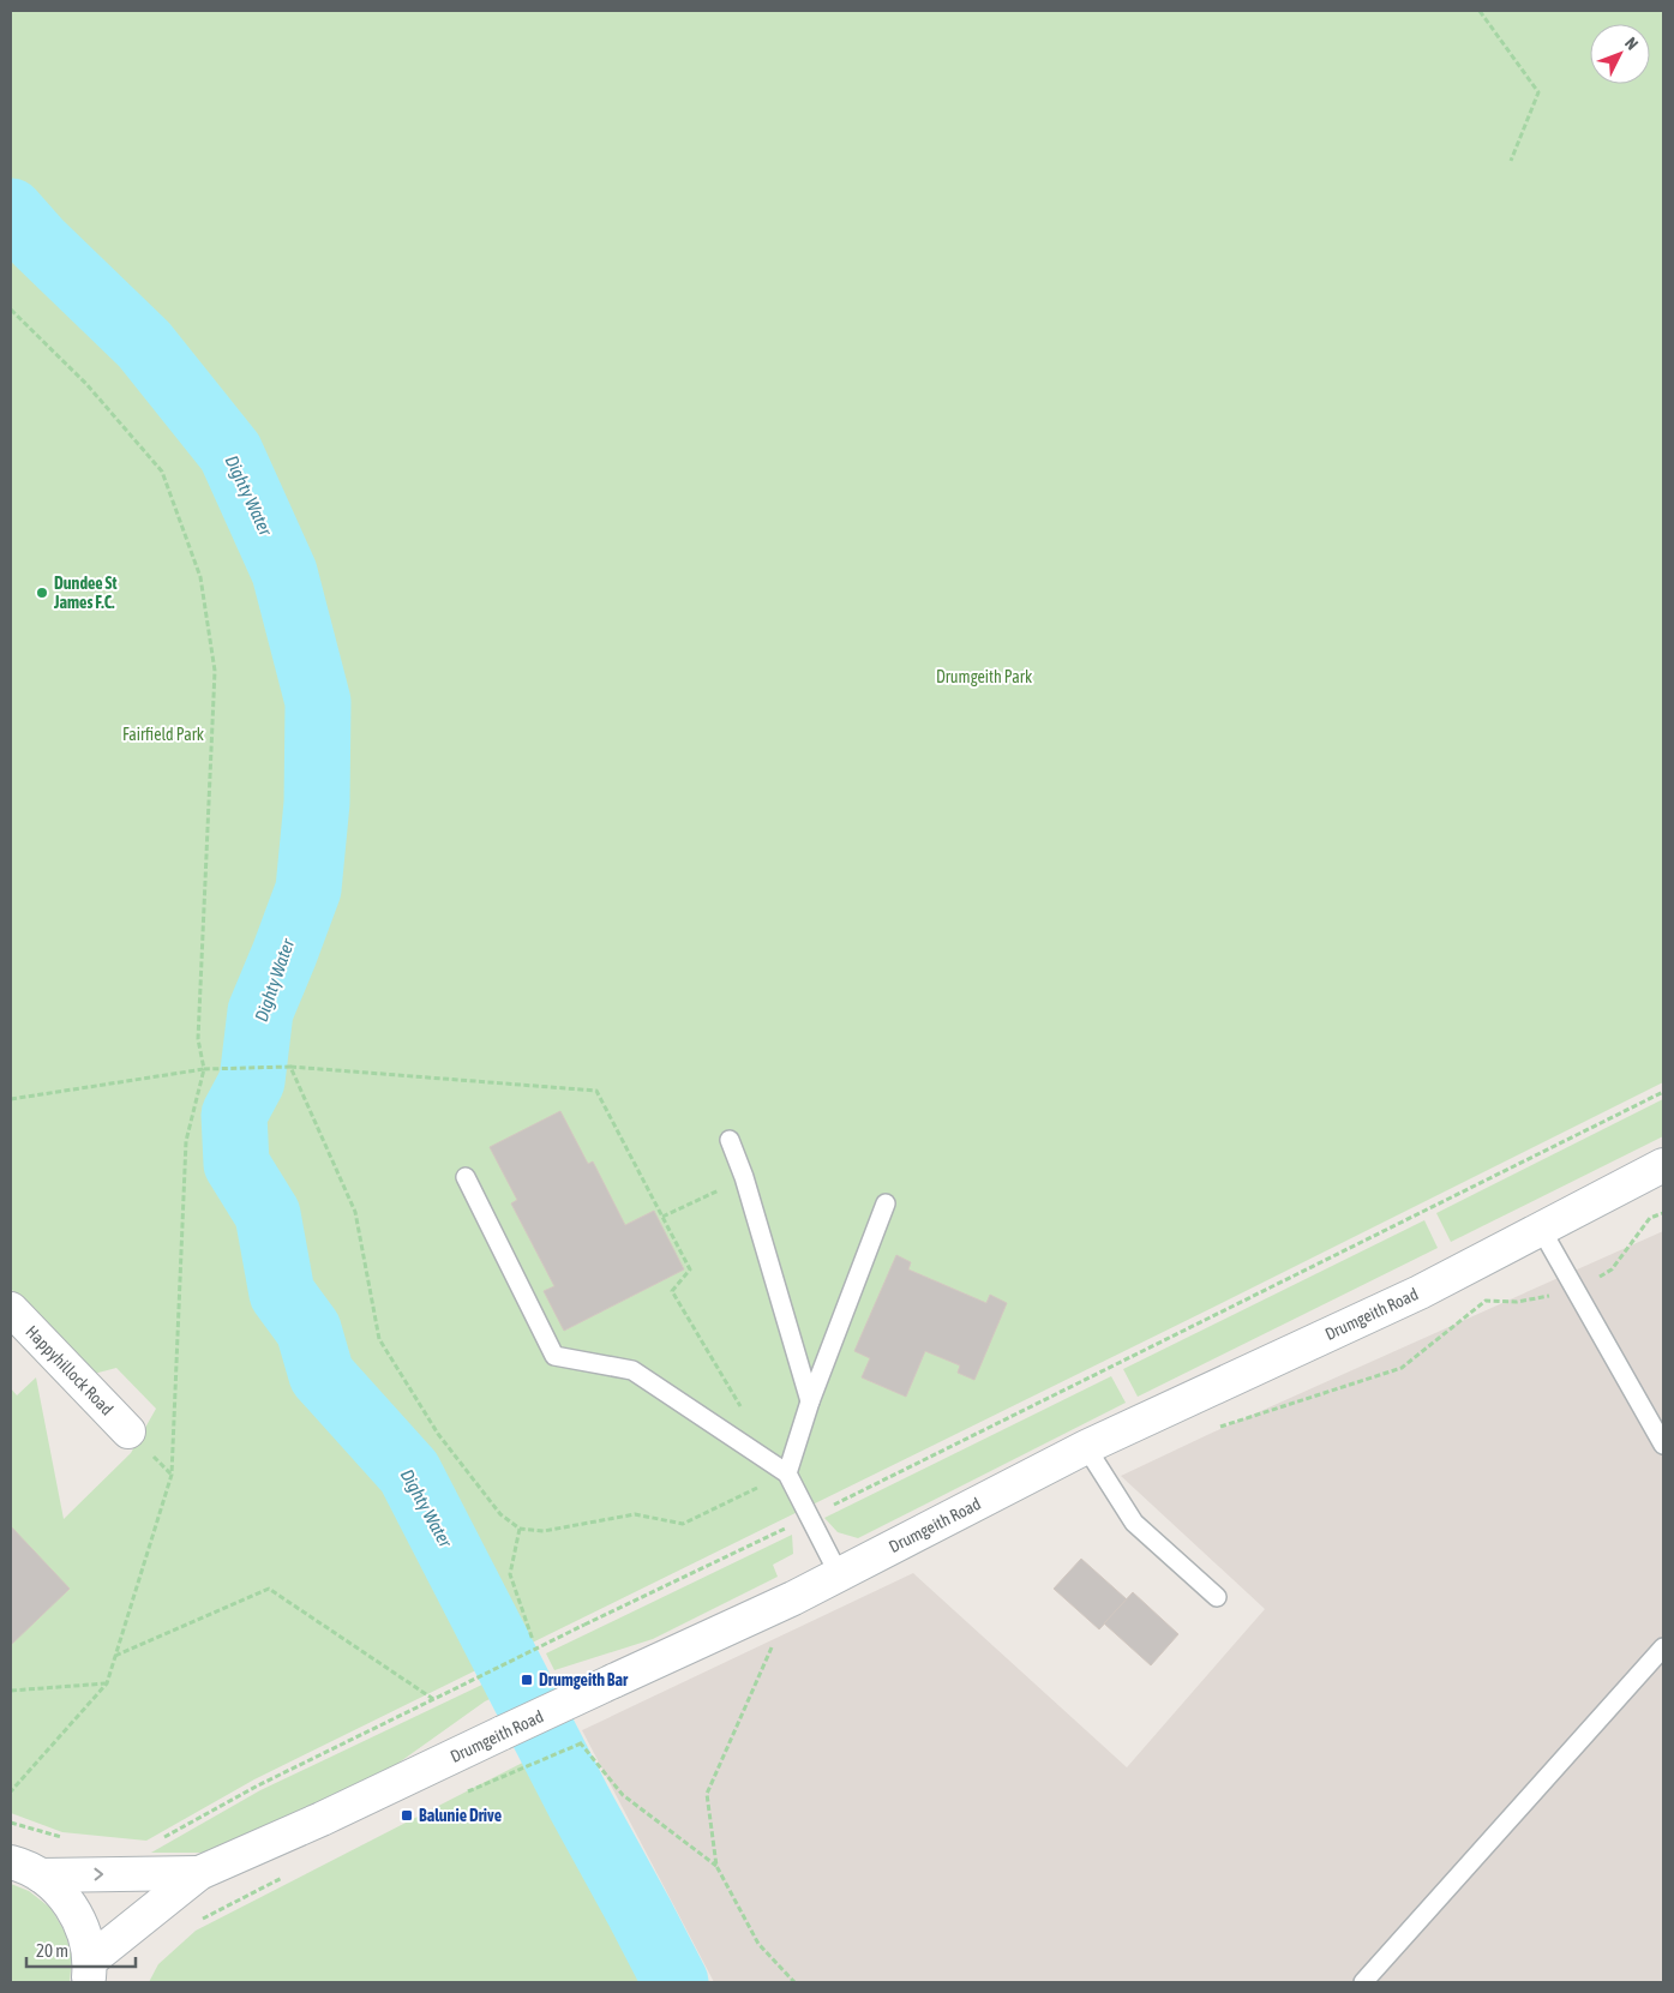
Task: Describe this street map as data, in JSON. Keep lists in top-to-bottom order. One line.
{"streets":{"main road":["Drumgeith Road","Happyhillock Road"]},"water":["Dighty Water"],"parks":["Drumgeith Park","Fairfield Park"],"places":{"other":["Dundee St James F.C."],"transit":["Drumgeith Bar","Balunie Drive"]},"scale_bar":"20 m","north":"top right"}
